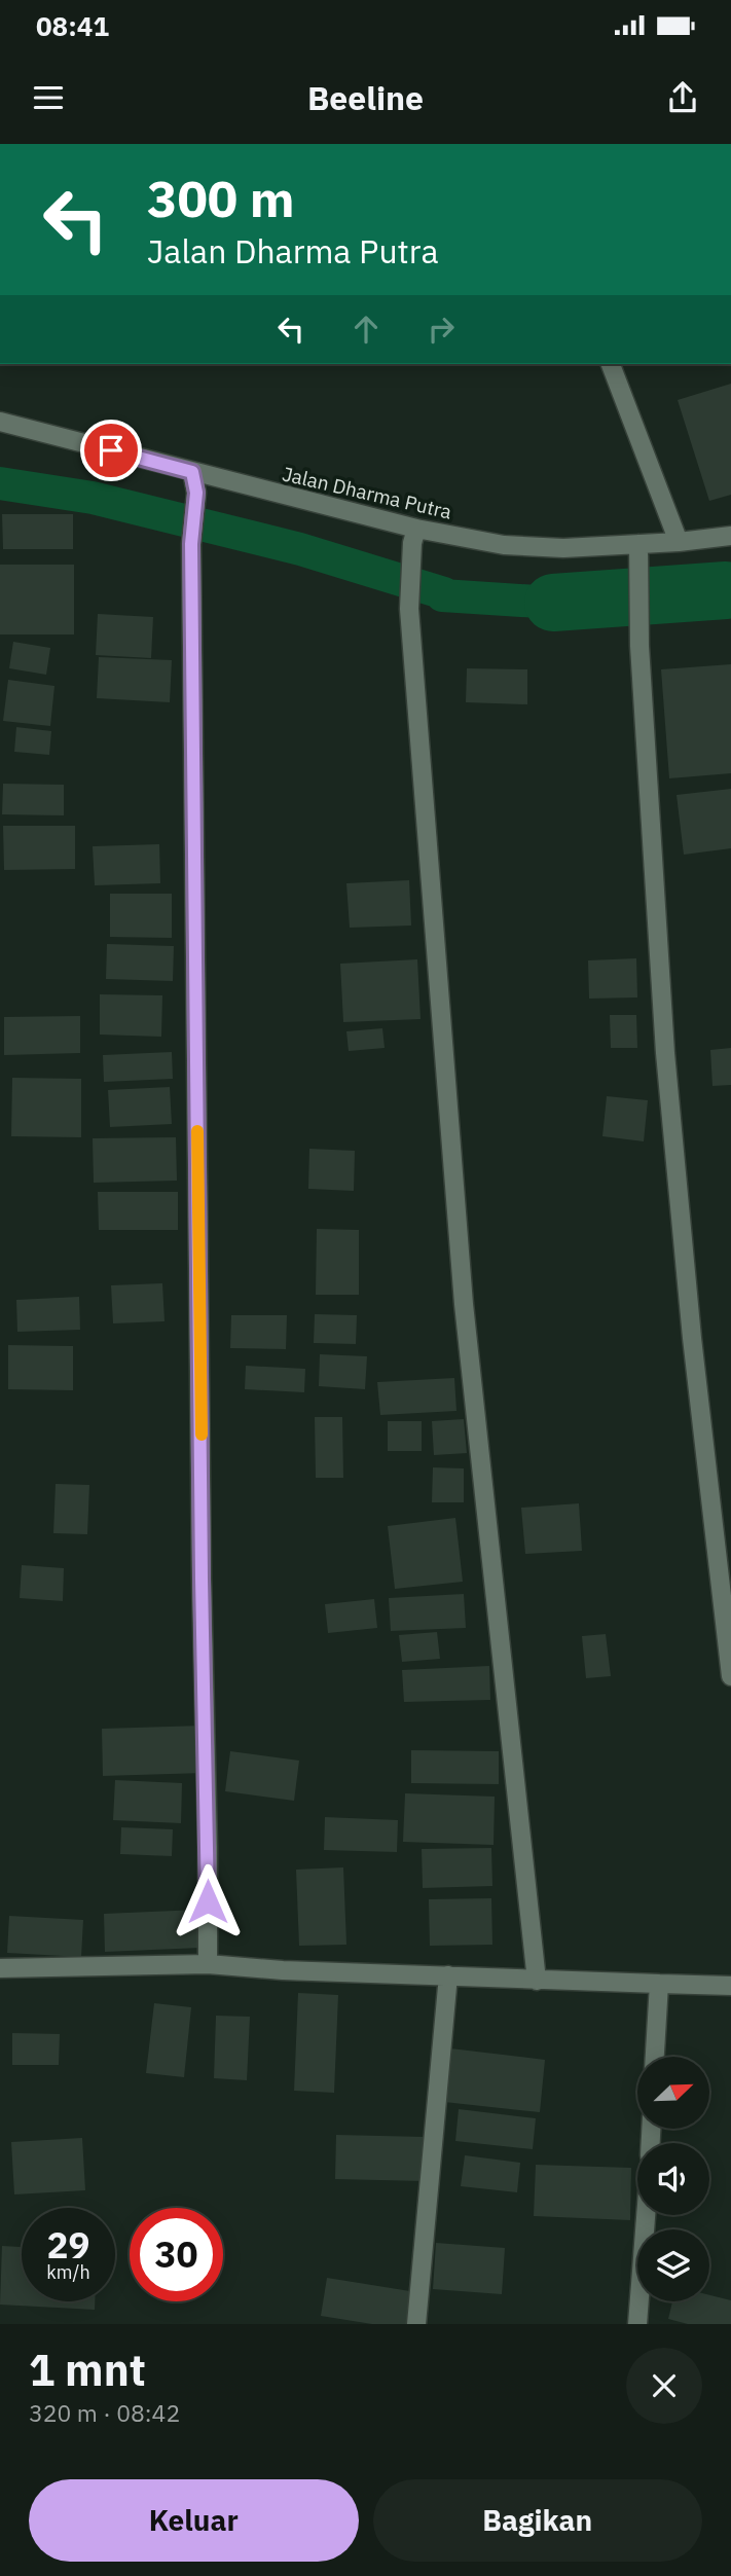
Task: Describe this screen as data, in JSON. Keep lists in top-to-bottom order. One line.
{"streets":{"street":["Jalan Dharma Putra"]},"north":"top right","page":{"status":"08:41","header":"Beeline","turn":["300 m","Jalan Dharma Putra"],"speed":"29 km/h","limit":"30","heading":["1 mnt","320 m · 08:42"],"buttons":["Keluar","Bagikan"]}}
